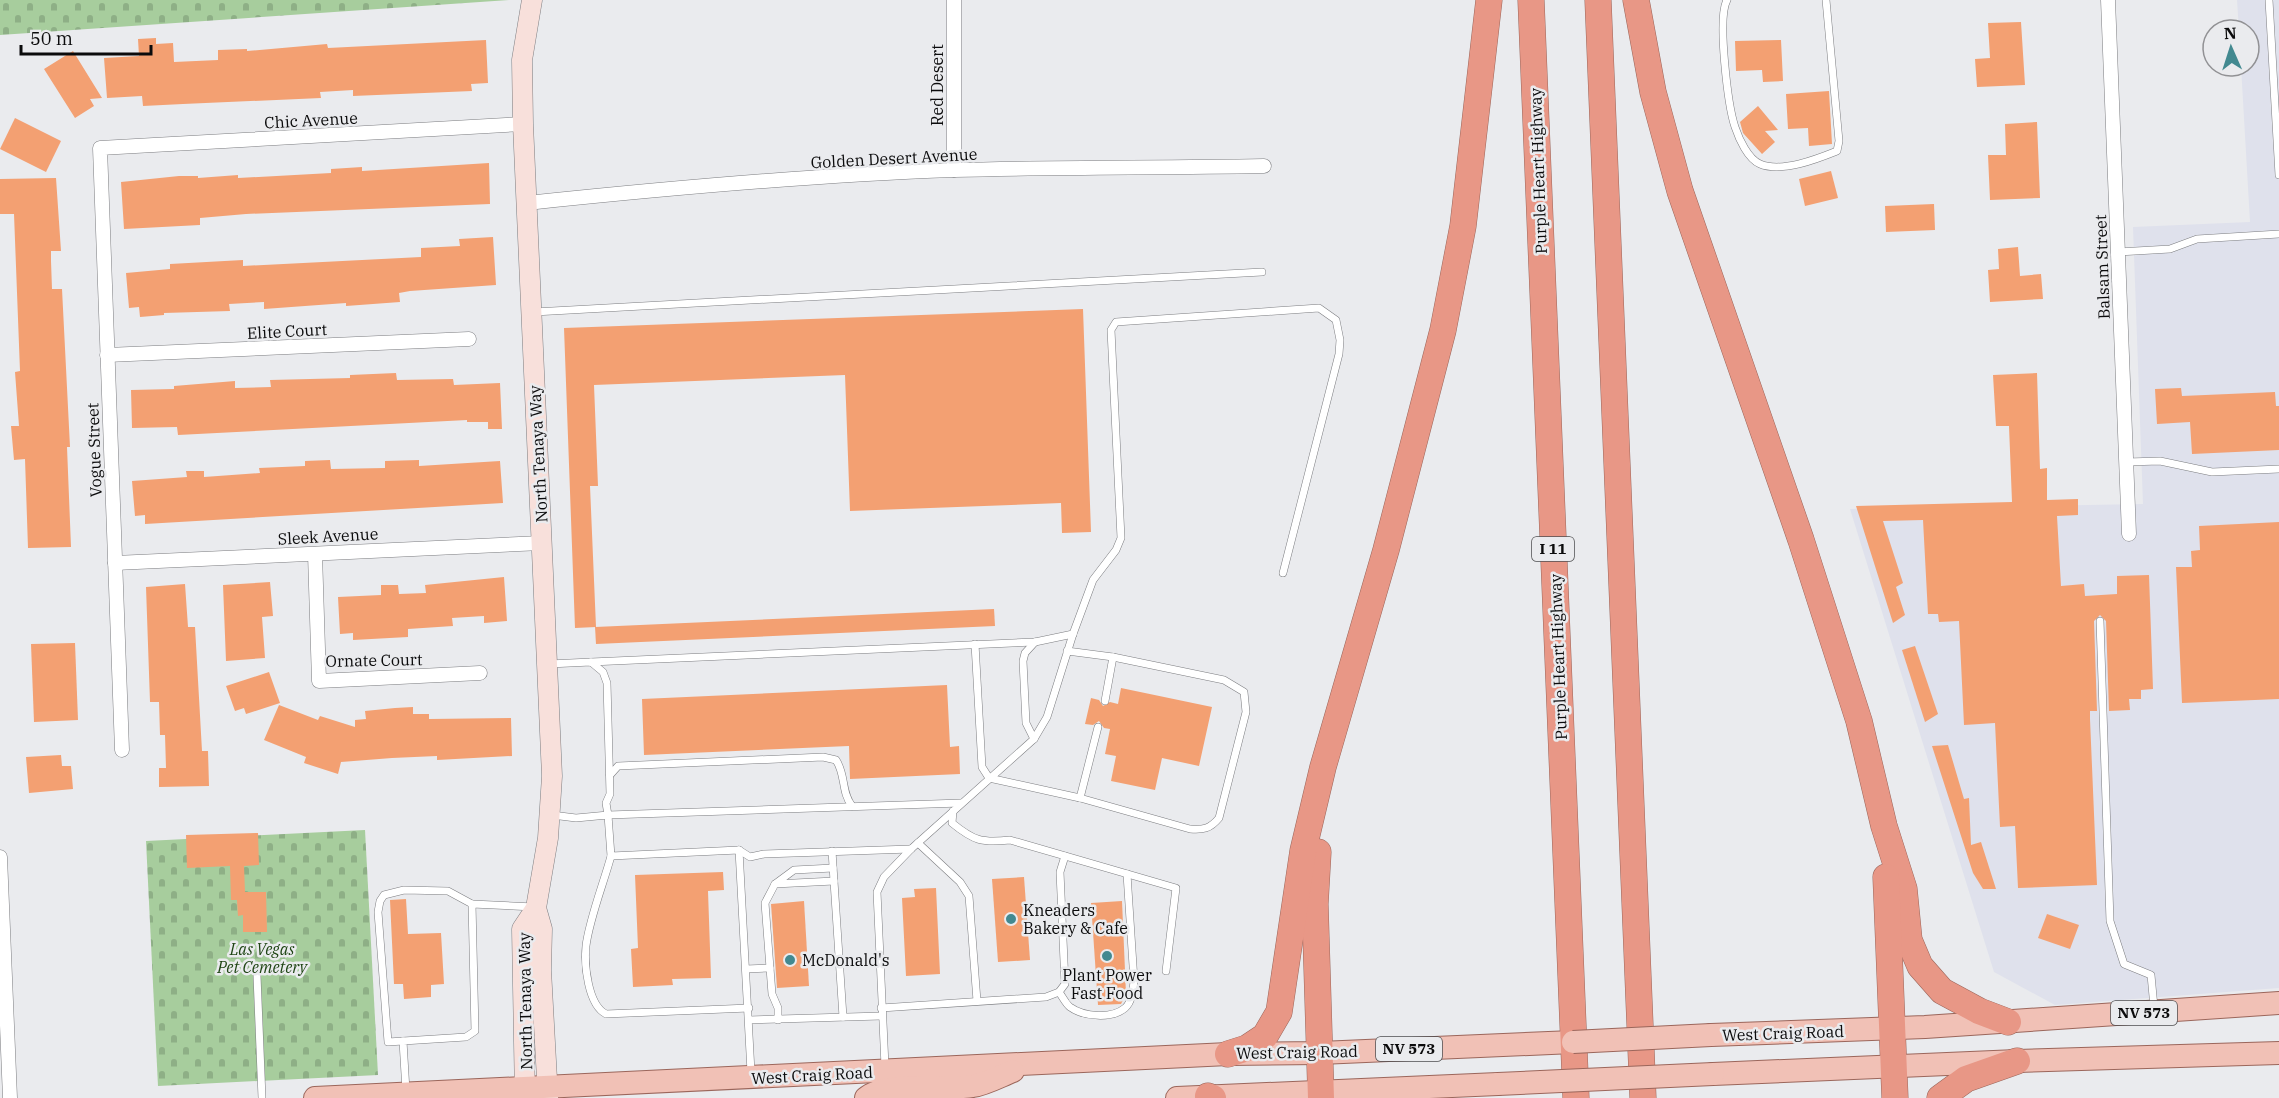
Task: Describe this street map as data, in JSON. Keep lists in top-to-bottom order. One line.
{"streets":{"highway":["Purple Heart Highway","I 11"],"main road":["North Tenaya Way","NV 573","West Craig Road"],"street":["Red Desert","Chic Avenue","Golden Desert Avenue","Balsam Street","Elite Court","Vogue Street","Sleek Avenue","Ornate Court"]},"crossings":[["Red Desert","Golden Desert Avenue"],["Chic Avenue","Vogue Street"],["Chic Avenue","North Tenaya Way"],["Golden Desert Avenue","North Tenaya Way"],["Elite Court","Vogue Street"],["Vogue Street","Sleek Avenue"],["North Tenaya Way","Sleek Avenue"],["North Tenaya Way","West Craig Road"],["Sleek Avenue","Ornate Court"]],"parks":["Las Vegas Pet Cemetery"],"places":["Kneaders Bakery & Cafe","Plant Power Fast Food","McDonald's"],"scale_bar":"50 m","north":"top"}
